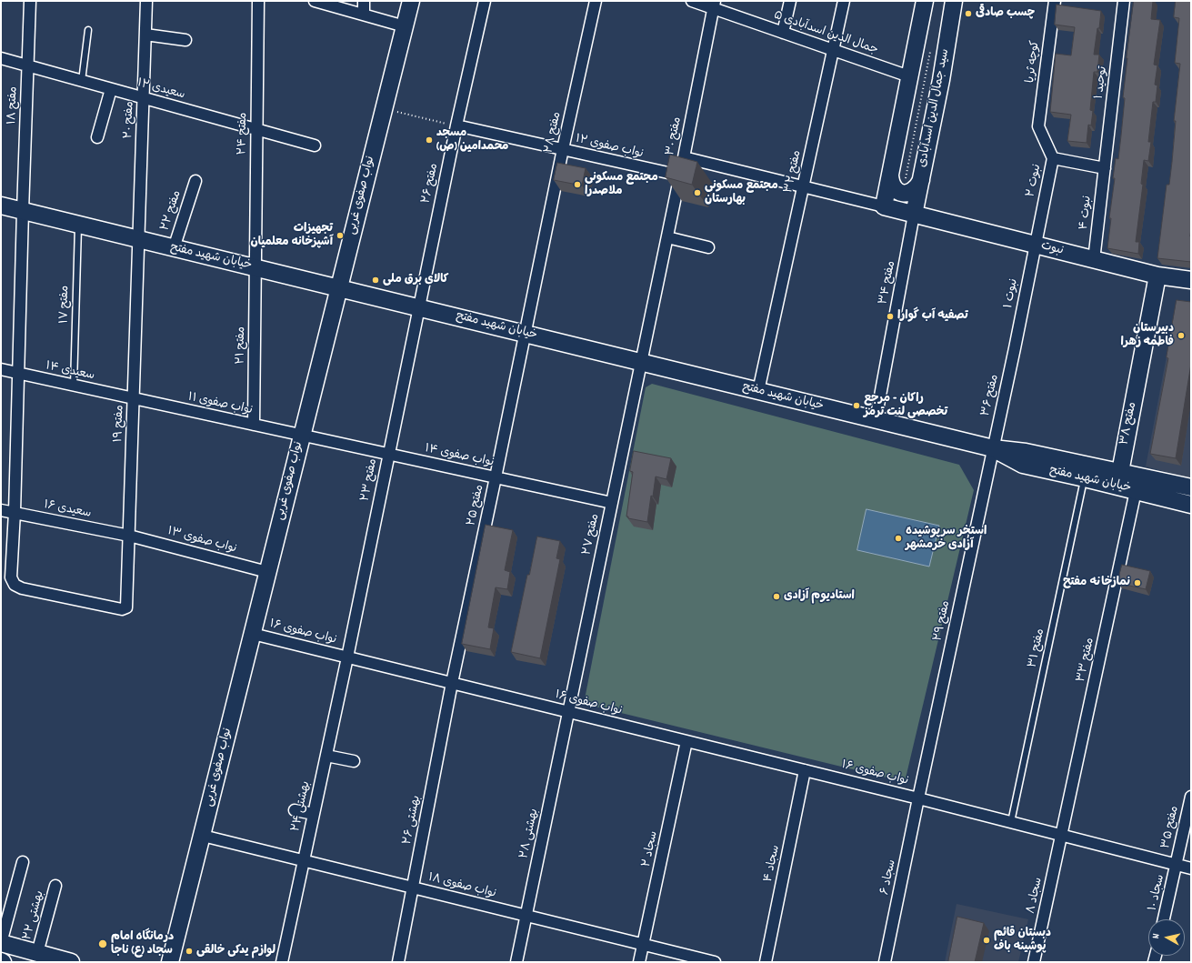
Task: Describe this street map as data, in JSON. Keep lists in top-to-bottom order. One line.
{"streets":{"street":["جمال الدین اسدآبادی ۵","کوچه ثریا","توحید ۱","سعیدی ۱۲","مفتح ۱۸","سید جمال الدین اسدآبادی","مفتح ۲۰","مفتح ۲۸","مفتح ۲۴","مفتح ۳۰","نواب صفوی ۱۲","مفتح ۳۲","نبوت ۲","مفتح ۲۶","نواب صفوی غربی","مفتح ۲۲","نبوت ۴","نبوت","خیابان شهید مفتح","مفتح ۳۴","نبوت ۱","مفتح ۲۱","سعیدی ۱۴","مفتح ۳۶","نواب صفوی ۱۱","مفتح ۱۹","مفتح ۳۸","نواب صفوی ۱۴","مفتح ۲۳","مفتح ۲۵","سعیدی ۱۶","مفتح ۲۷","نواب صفوی ۱۳","مفتح ۲۹","نواب صفوی ۱۶","مفتح ۳۳","بهشتی ۲۴","بهشتی ۲۶","مفتح ۳۵","بهشتی ۲۸","سجاد ۲","سجاد ۴","سجاد ۶","نواب صفوی ۱۸","سجاد ۱۰","سجاد ۸","بهشتی ۲۲"],"lane":["مفتح ۱۷","مفتح ۳۱"]},"crossings":[["جمال الدین اسدآبادی ۵","مفتح ۳۰"],["جمال الدین اسدآبادی ۵","مفتح ۳۲"],["کوچه ثریا","نبوت ۲"],["توحید ۱","نبوت ۴"],["سعیدی ۱۲","مفتح ۱۸"],["سعیدی ۱۲","مفتح ۲۰"],["سعیدی ۱۲","مفتح ۲۴"],["مفتح ۱۸","خیابان شهید مفتح"],["مفتح ۱۸","سعیدی ۱۴"],["مفتح ۱۸","مفتح ۱۹"],["مفتح ۱۸","سعیدی ۱۶"],["سید جمال الدین اسدآبادی","نبوت"],["سید جمال الدین اسدآبادی","مفتح ۳۴"],["مفتح ۲۰","خیابان شهید مفتح"],["مفتح ۲۰","مفتح ۱۹"],["مفتح ۲۸","نواب صفوی ۱۲"],["مفتح ۲۸","خیابان شهید مفتح"],["مفتح ۲۸","مفتح ۲۵"],["مفتح ۲۴","خیابان شهید مفتح"],["مفتح ۲۴","مفتح ۲۱"],["مفتح ۳۰","نواب صفوی ۱۲"],["مفتح ۳۰","خیابان شهید مفتح"],["مفتح ۳۰","مفتح ۲۷"],["نواب صفوی ۱۲","مفتح ۲۶"],["مفتح ۳۲","خیابان شهید مفتح"],["نبوت ۲","نبوت"],["نبوت ۲","نبوت ۱"],["مفتح ۲۶","خیابان شهید مفتح"],["مفتح ۲۶","مفتح ۲۳"],["نواب صفوی غربی","خیابان شهید مفتح"],["نواب صفوی غربی","نواب صفوی ۱۱"],["نواب صفوی غربی","نواب صفوی ۱۴"],["نواب صفوی غربی","نواب صفوی ۱۳"],["نواب صفوی غربی","نواب صفوی ۱۶"],["نواب صفوی غربی","نواب صفوی ۱۸"],["مفتح ۲۲","خیابان شهید مفتح"],["نبوت ۴","نبوت"],["نبوت","مفتح ۳۴"],["نبوت","نبوت ۱"],["نبوت","مفتح ۳۸"],["خیابان شهید مفتح","مفتح ۳۴"],["خیابان شهید مفتح","مفتح ۱۷"],["خیابان شهید مفتح","مفتح ۲۱"],["خیابان شهید مفتح","مفتح ۳۶"],["خیابان شهید مفتح","مفتح ۱۹"],["خیابان شهید مفتح","مفتح ۳۸"],["خیابان شهید مفتح","مفتح ۲۳"],["خیابان شهید مفتح","مفتح ۲۵"],["خیابان شهید مفتح","مفتح ۲۷"],["خیابان شهید مفتح","مفتح ۲۹"],["خیابان شهید مفتح","مفتح ۳۱"],["خیابان شهید مفتح","مفتح ۳۳"],["نبوت ۱","مفتح ۳۶"],["مفتح ۱۷","سعیدی ۱۴"],["مفتح ۲۱","نواب صفوی ۱۱"],["سعیدی ۱۴","نواب صفوی ۱۱"],["سعیدی ۱۴","مفتح ۱۹"],["مفتح ۳۶","مفتح ۲۹"],["نواب صفوی ۱۱","مفتح ۱۹"],["نواب صفوی ۱۱","نواب صفوی ۱۴"],["مفتح ۱۹","سعیدی ۱۶"],["مفتح ۱۹","نواب صفوی ۱۳"],["نواب صفوی ۱۴","مفتح ۲۳"],["نواب صفوی ۱۴","مفتح ۲۵"],["نواب صفوی ۱۴","مفتح ۲۷"],["مفتح ۲۳","نواب صفوی ۱۶"],["مفتح ۲۳","بهشتی ۲۴"],["مفتح ۲۵","نواب صفوی ۱۶"],["مفتح ۲۵","بهشتی ۲۶"],["سعیدی ۱۶","نواب صفوی ۱۳"],["مفتح ۲۷","نواب صفوی ۱۶"],["مفتح ۲۷","بهشتی ۲۸"],["مفتح ۲۹","نواب صفوی ۱۶"],["مفتح ۲۹","سجاد ۶"],["نواب صفوی ۱۶","مفتح ۳۱"],["نواب صفوی ۱۶","مفتح ۳۳"],["نواب صفوی ۱۶","بهشتی ۲۴"],["نواب صفوی ۱۶","بهشتی ۲۶"],["نواب صفوی ۱۶","مفتح ۳۵"],["نواب صفوی ۱۶","بهشتی ۲۸"],["نواب صفوی ۱۶","سجاد ۲"],["نواب صفوی ۱۶","سجاد ۴"],["نواب صفوی ۱۶","سجاد ۶"],["نواب صفوی ۱۶","سجاد ۱۰"],["نواب صفوی ۱۶","سجاد ۸"],["مفتح ۳۳","سجاد ۸"],["بهشتی ۲۴","نواب صفوی ۱۸"],["بهشتی ۲۶","نواب صفوی ۱۸"],["مفتح ۳۵","سجاد ۱۰"],["بهشتی ۲۸","نواب صفوی ۱۸"],["سجاد ۲","نواب صفوی ۱۸"]],"places":["چسب صادقی","مسجد محمدامین (ص)","مجتمع مسکونی ملاصدرا","مجتمع مسکونی بهارستان","تجهيزات آشپزخانه معلمیان","کالای برق ملی","تصفیه آب گوارا","دبیرستان فاطمه زهرا","راکان - مرجع تخصصی لنت ترمز","استخر سرپوشیده آزادی خرمشهر","نمازخانه مفتح","استادیوم آزادی","دبستان قائم پوشینه باف","درمانگاه امام سجاد (ع) ناجا","لوازم یدکی خالقی"],"north":"left"}
